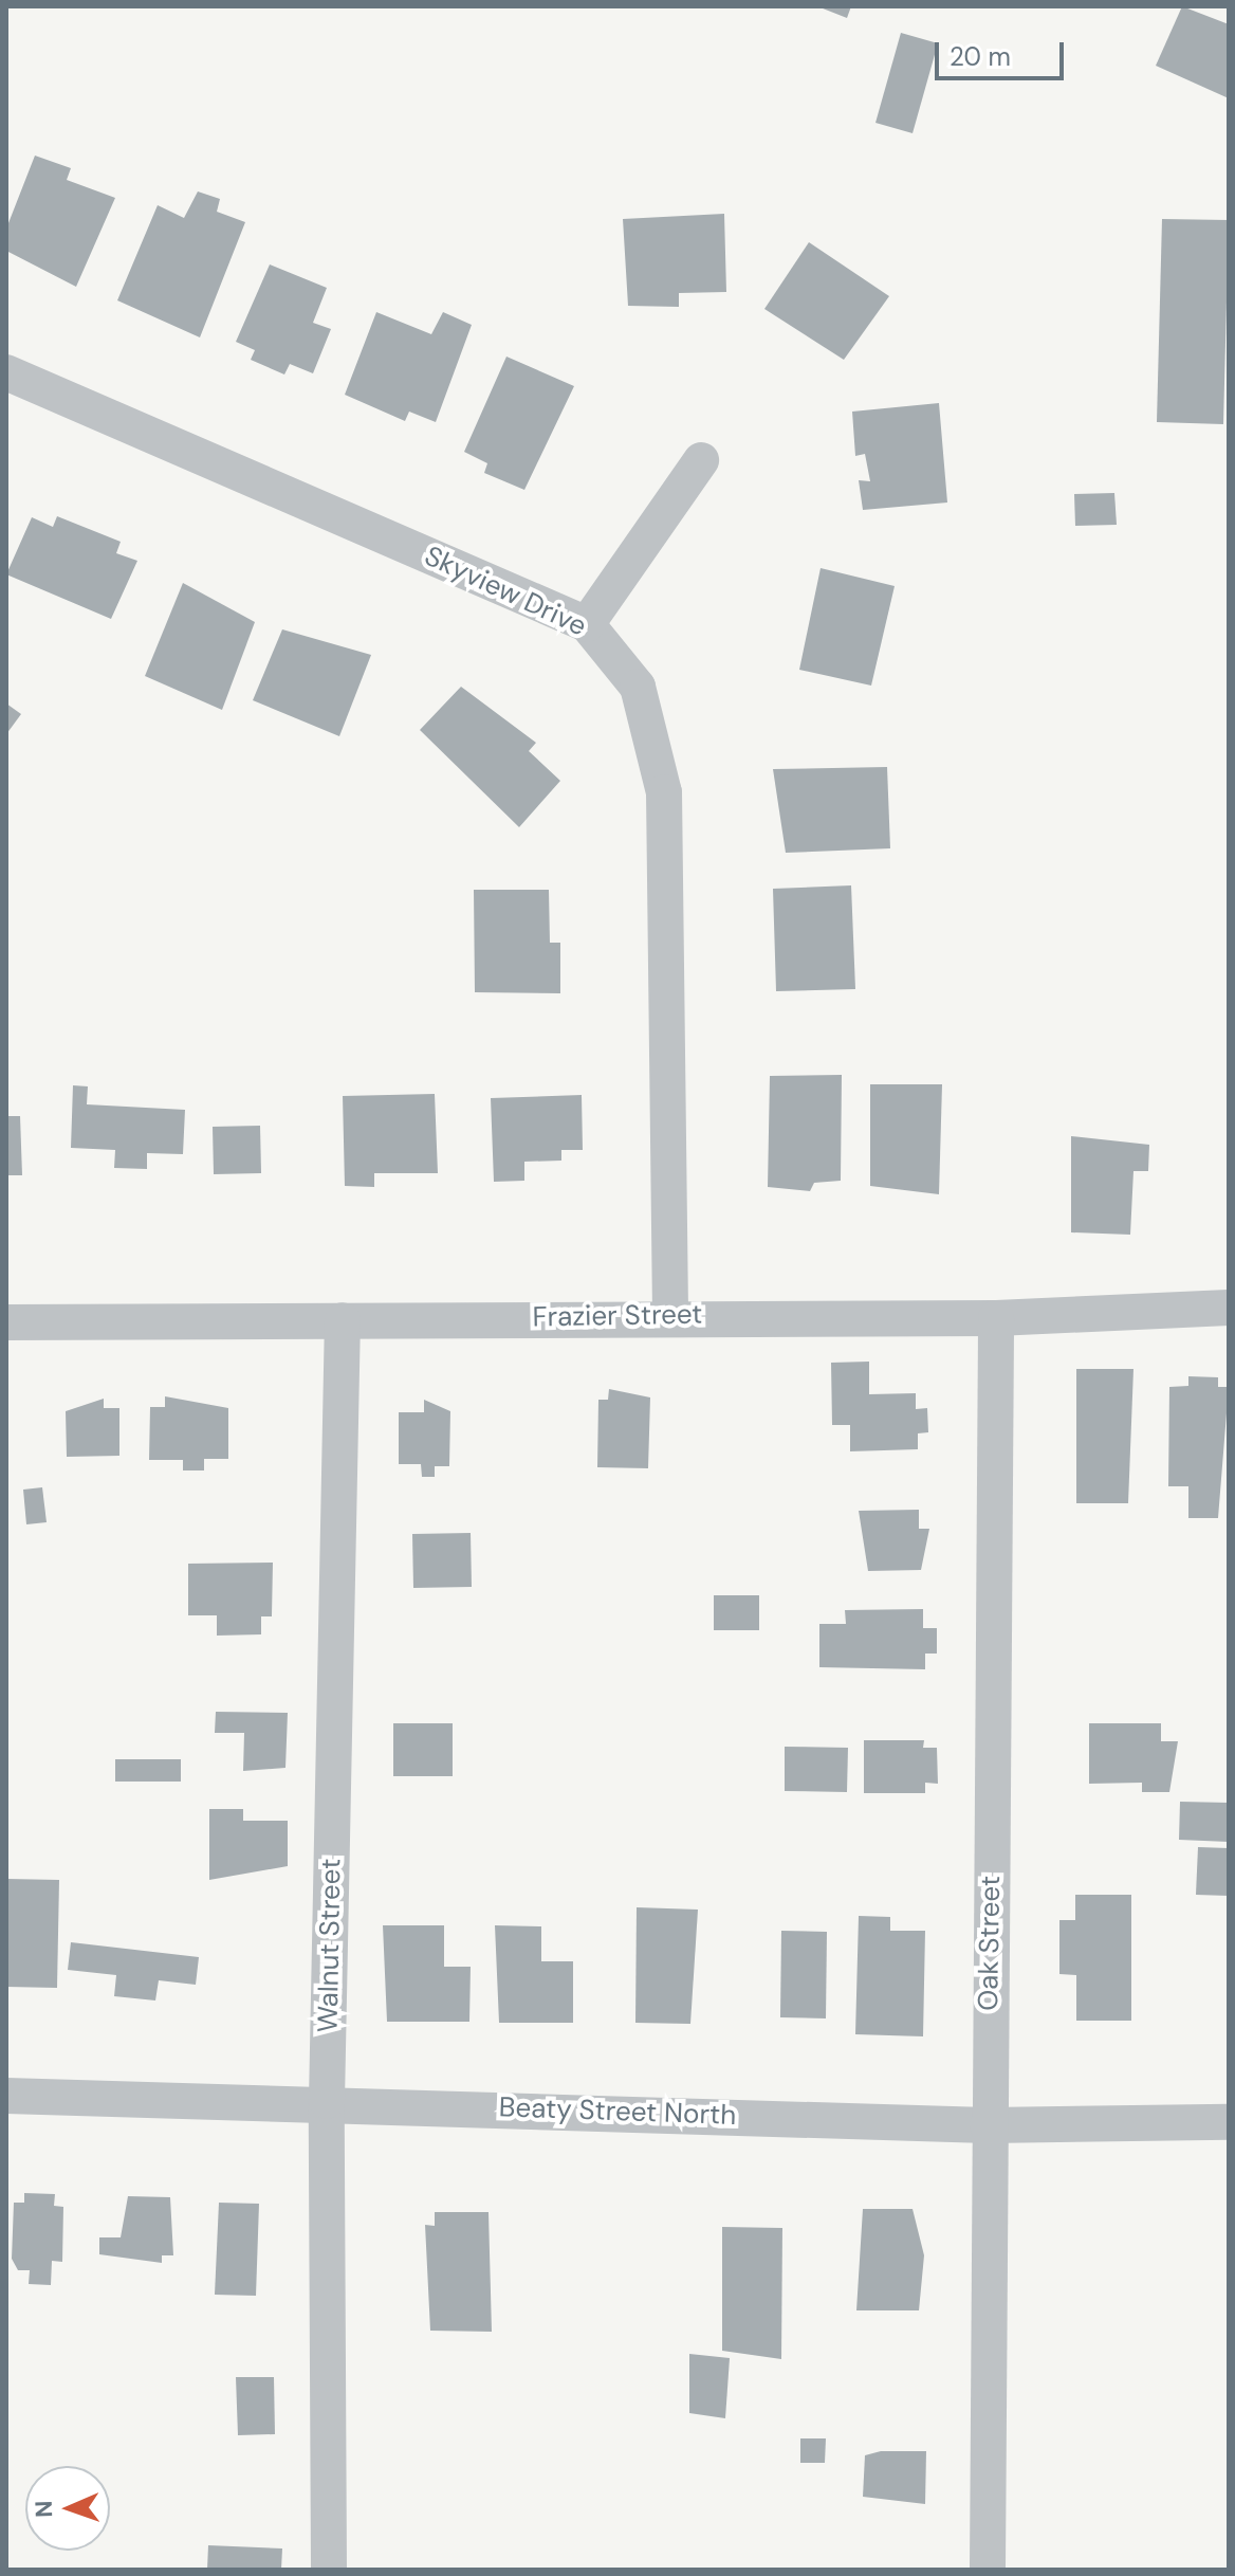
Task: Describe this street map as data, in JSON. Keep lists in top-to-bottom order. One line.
{"streets":{"street":["Skyview Drive","Frazier Street","Oak Street","Walnut Street","Beaty Street North"]},"crossings":[["Skyview Drive","Frazier Street"],["Frazier Street","Oak Street"],["Frazier Street","Walnut Street"],["Oak Street","Beaty Street North"],["Walnut Street","Beaty Street North"]],"scale_bar":"20 m","north":"left"}
